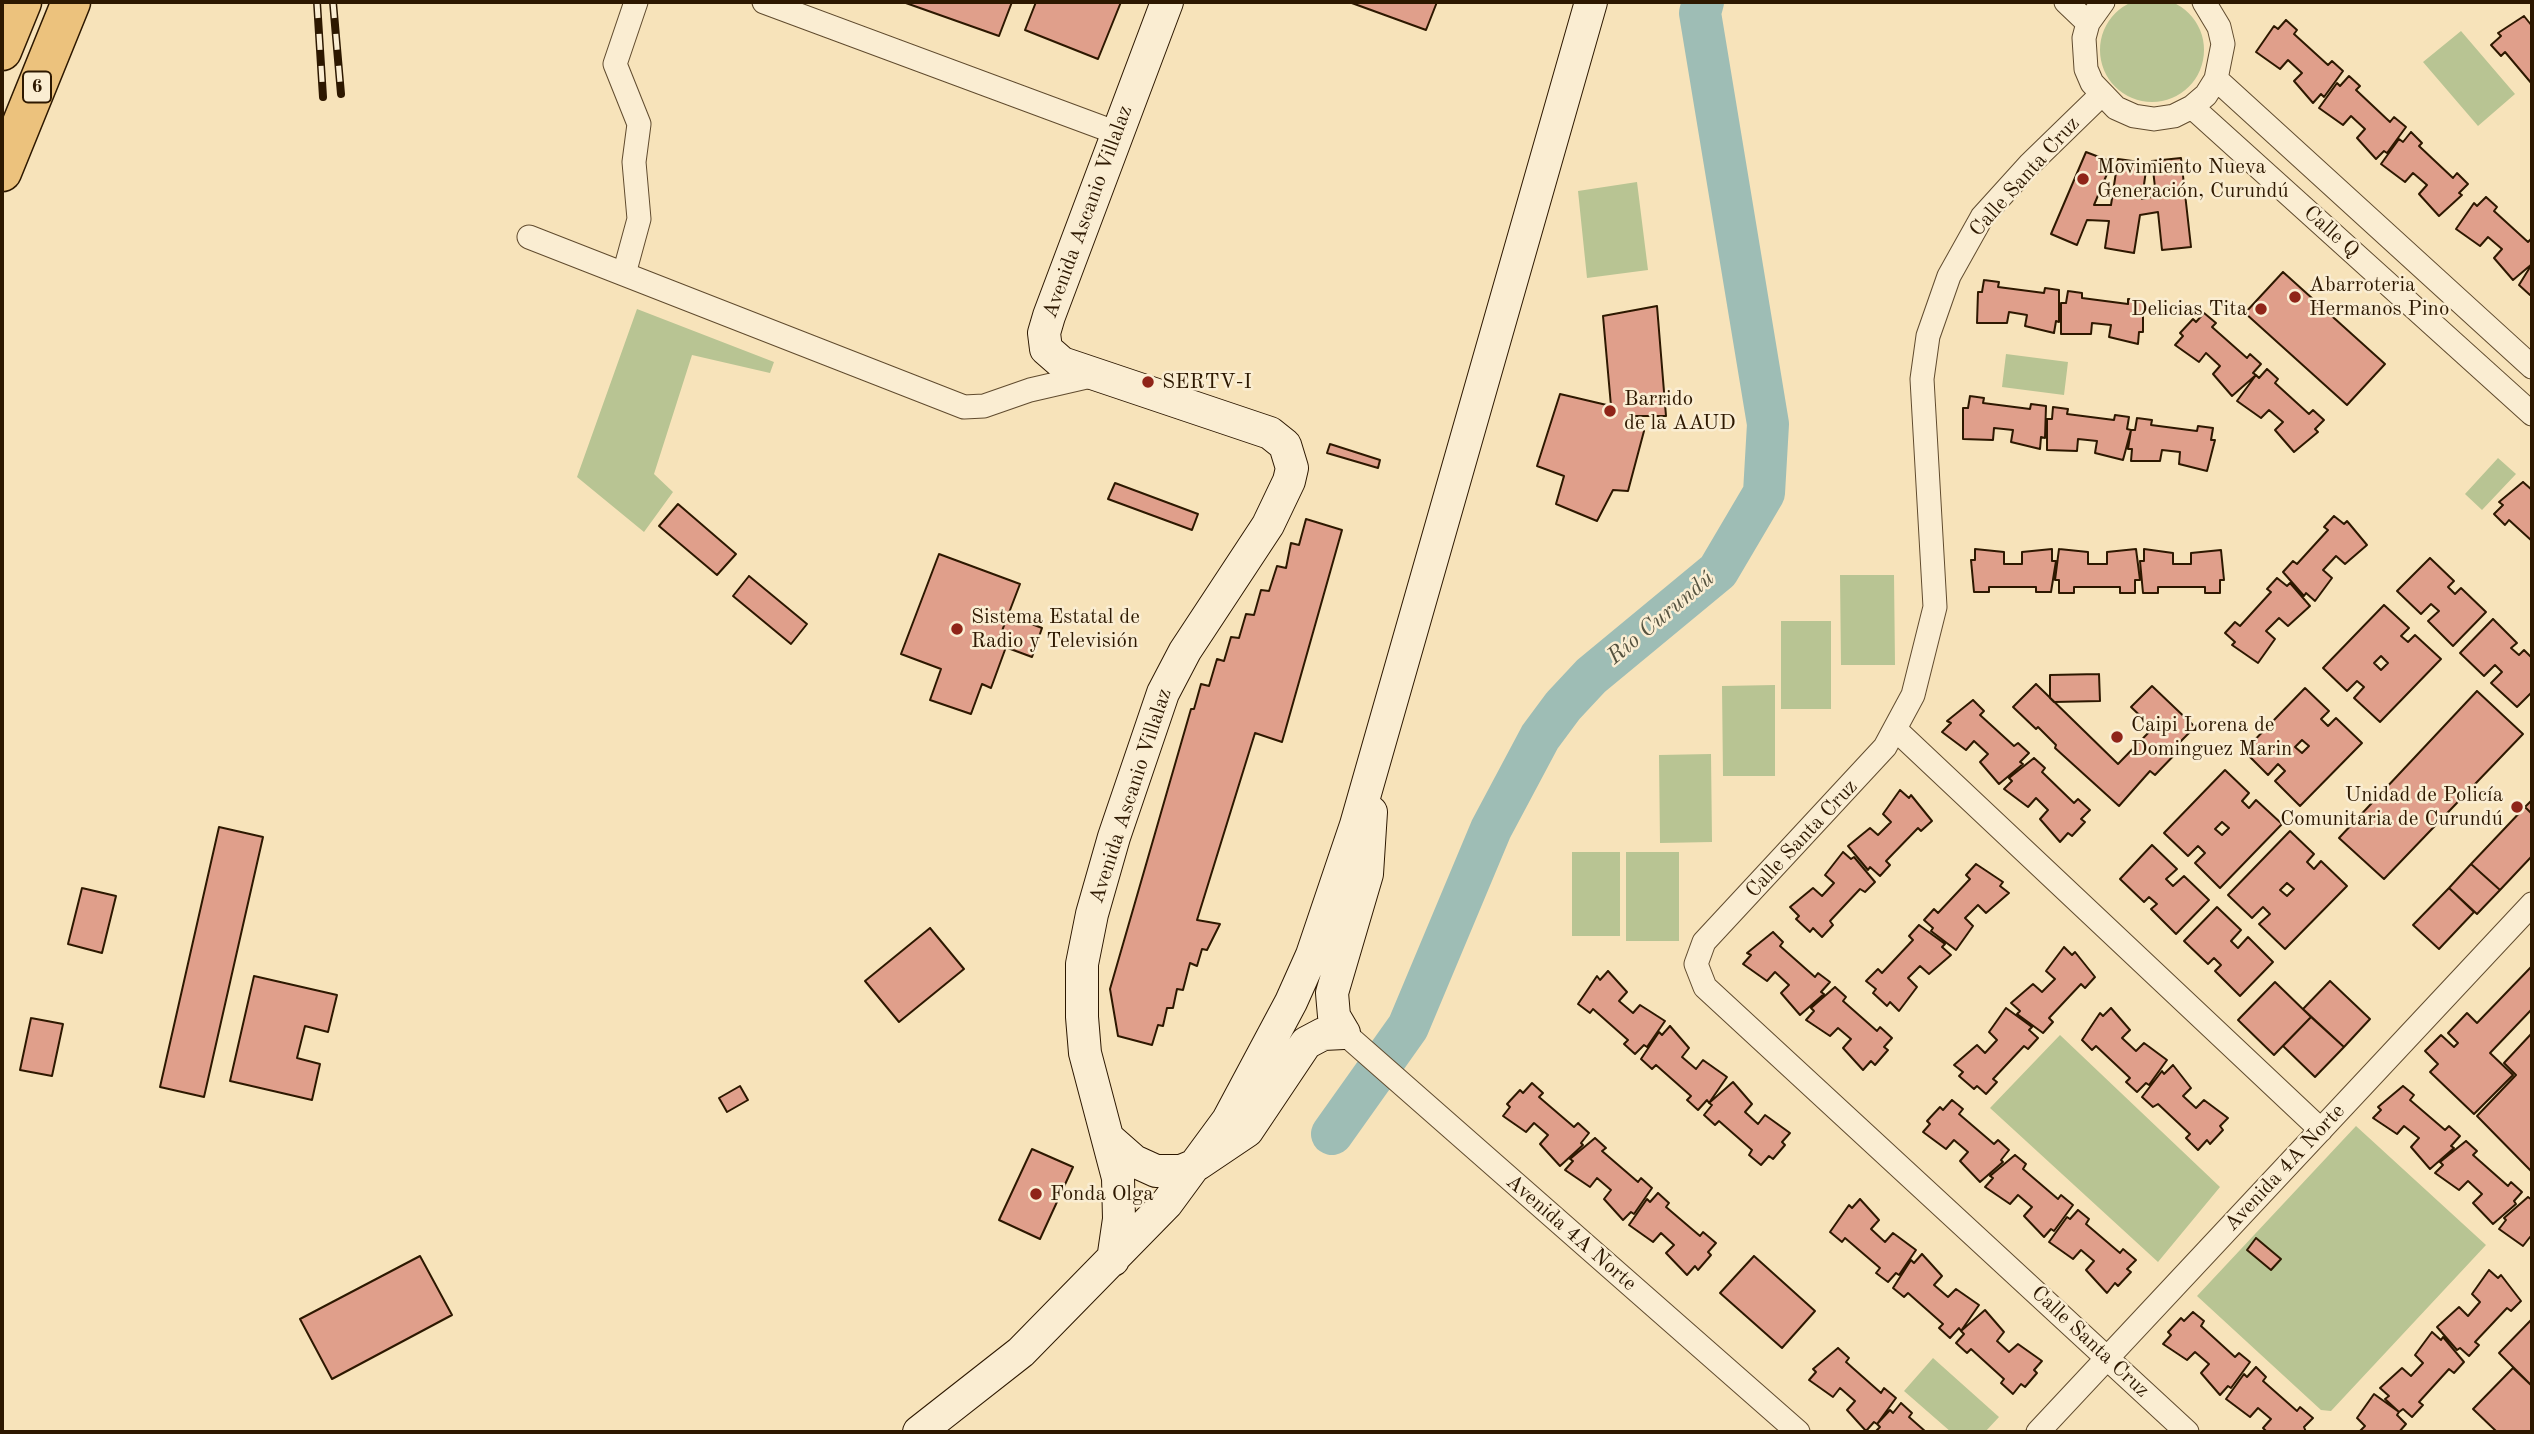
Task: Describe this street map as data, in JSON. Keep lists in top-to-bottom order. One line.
{"streets":{"highway":["6"],"main road":["Avenida Ascanio Villalaz"],"street":["Calle Santa Cruz","Calle Q","Avenida 4A Norte"]},"crossings":[["Calle Santa Cruz","Avenida 4A Norte"]],"water":["Río Curundú"],"places":["Movimiento Nueva Generación, Curundú","Abarroteria Hermanos Pino","Delicias Tita","SERTV-I","Barrido de la AAUD","Sistema Estatal de Radio y Televisión","Caipi Lorena de Dominguez Marin","Unidad de Policía Comunitaria de Curundú","Fonda Olga"]}
